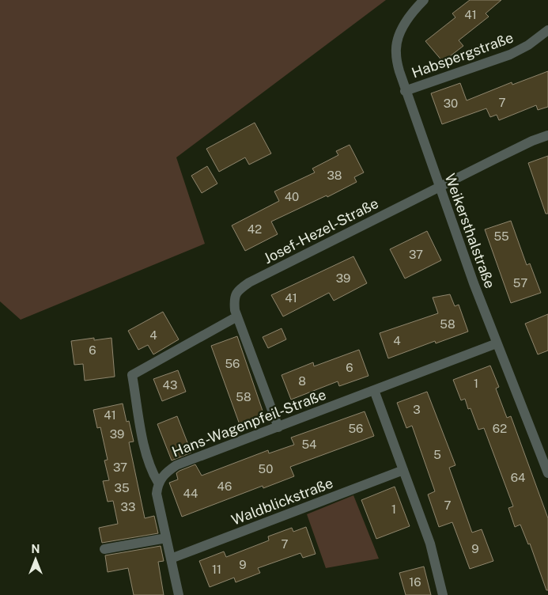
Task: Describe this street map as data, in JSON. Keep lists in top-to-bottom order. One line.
{"streets":{"street":["Habspergstraße","Josef-Hezel-Straße","Weikersthalstraße","Hans-Wagenpfeil-Straße","Waldblickstraße"]},"crossings":[["Habspergstraße","Weikersthalstraße"],["Josef-Hezel-Straße","Weikersthalstraße"],["Josef-Hezel-Straße","Hans-Wagenpfeil-Straße"],["Weikersthalstraße","Hans-Wagenpfeil-Straße"]],"house_numbers":["41","7","30","38","40","42","55","37","39","57","41","58","4","4","6","56","6","8","1","43","58","3","41","56","62","39","54","5","37","50","64","46","35","44","7","33","1","7","9","9","11","16"],"north":"top"}
